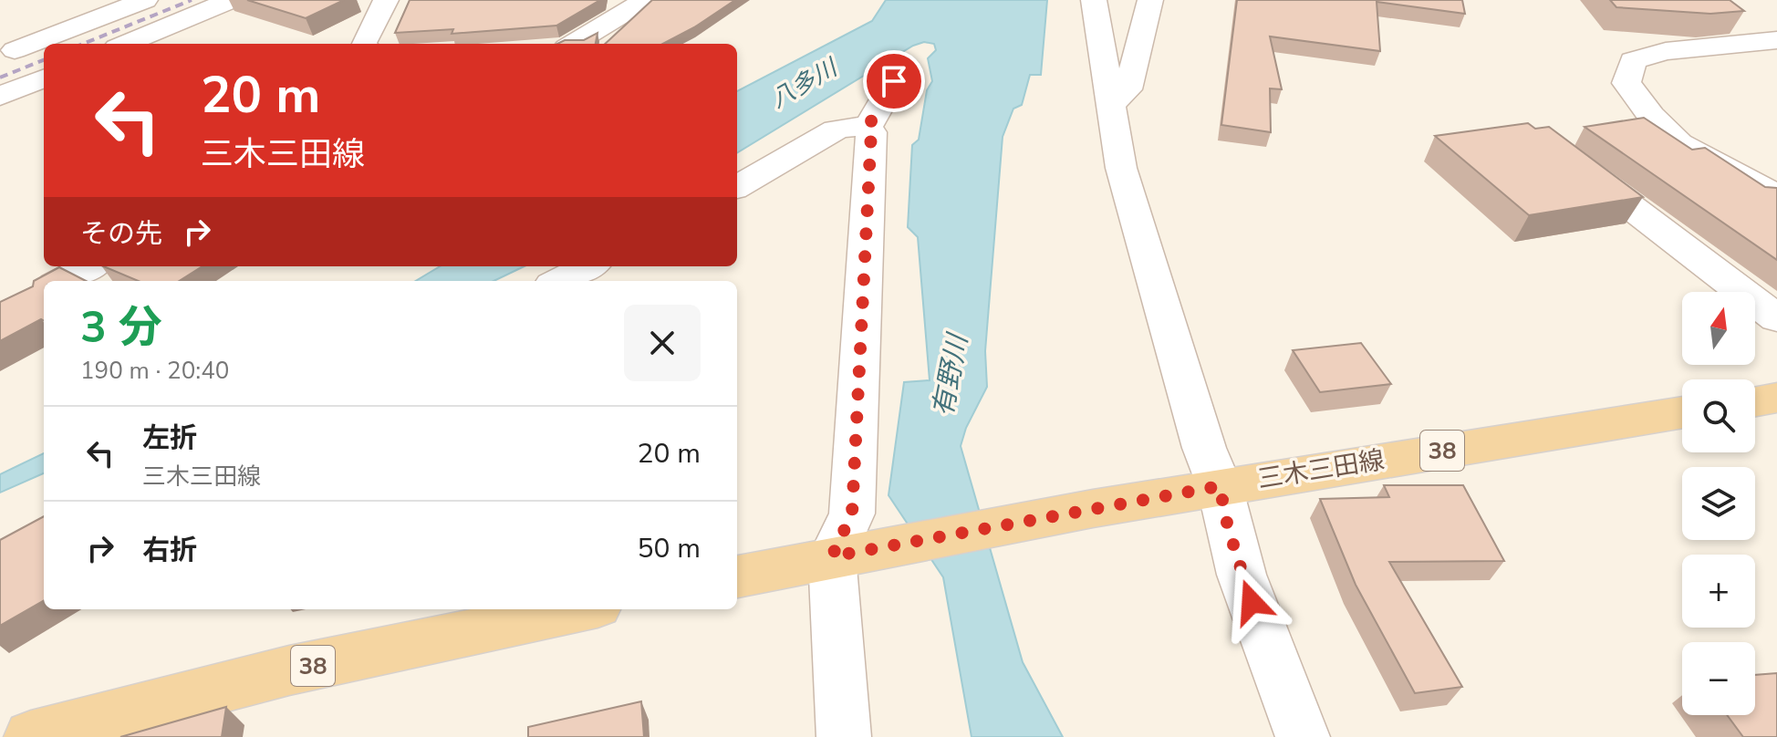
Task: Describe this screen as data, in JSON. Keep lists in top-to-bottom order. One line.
{"streets":{"main road":["38","三木三田線"]},"water":["八多川","有野川"],"north":"top","page":{"turn":["20 m","三木三田線"],"then":"その先","heading":["3 分","190 m · 20:40"],"map_buttons":["+","−"],"list":[{"name":"左折","note":"三木三田線","value":"20 m"},{"name":"右折","value":"50 m"}]}}
